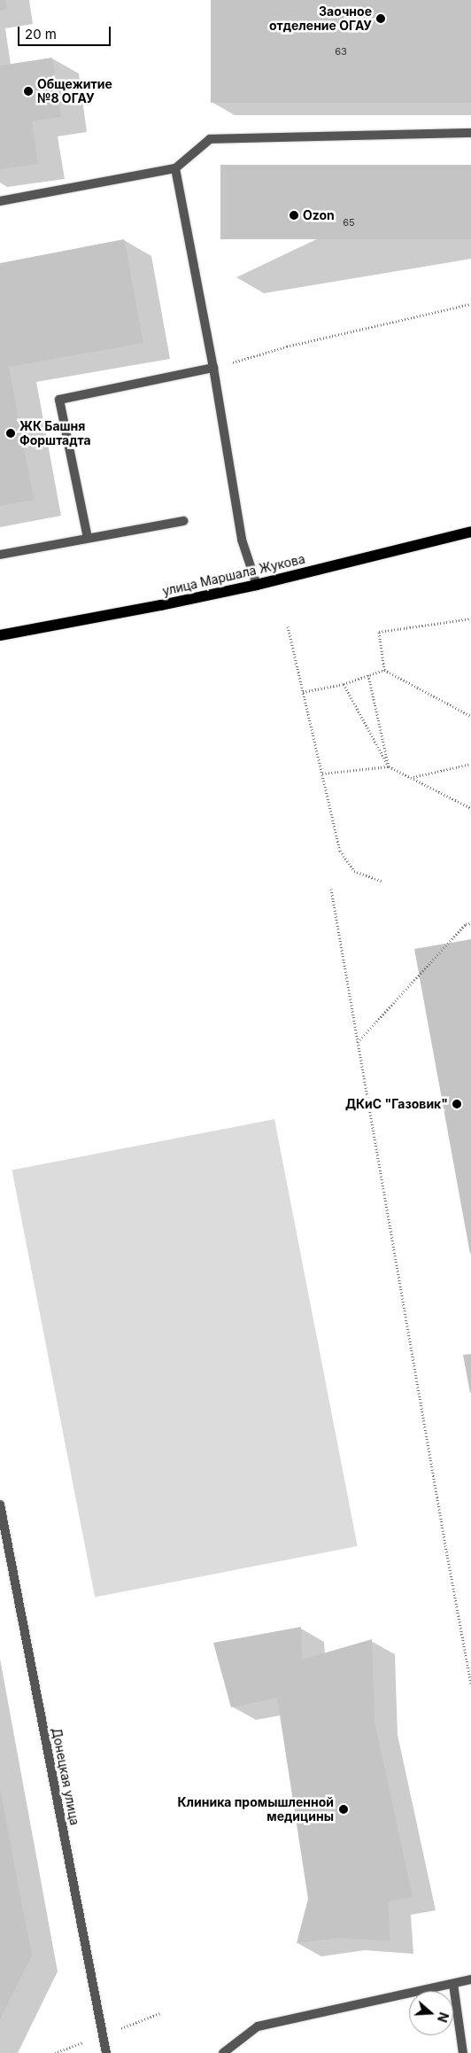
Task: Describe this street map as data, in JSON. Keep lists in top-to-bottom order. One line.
{"streets":{"main road":["улица Маршала Жукова"],"street":["Донецкая улица"]},"places":["Заочное отделение ОГАУ","Общежитие №8 ОГАУ","Ozon","ЖК Башня Форштадта","ДКиC \"Газовик\"","Клиника промышленной медицины"],"house_numbers":["63","65"],"scale_bar":"20 m","north":"right"}
